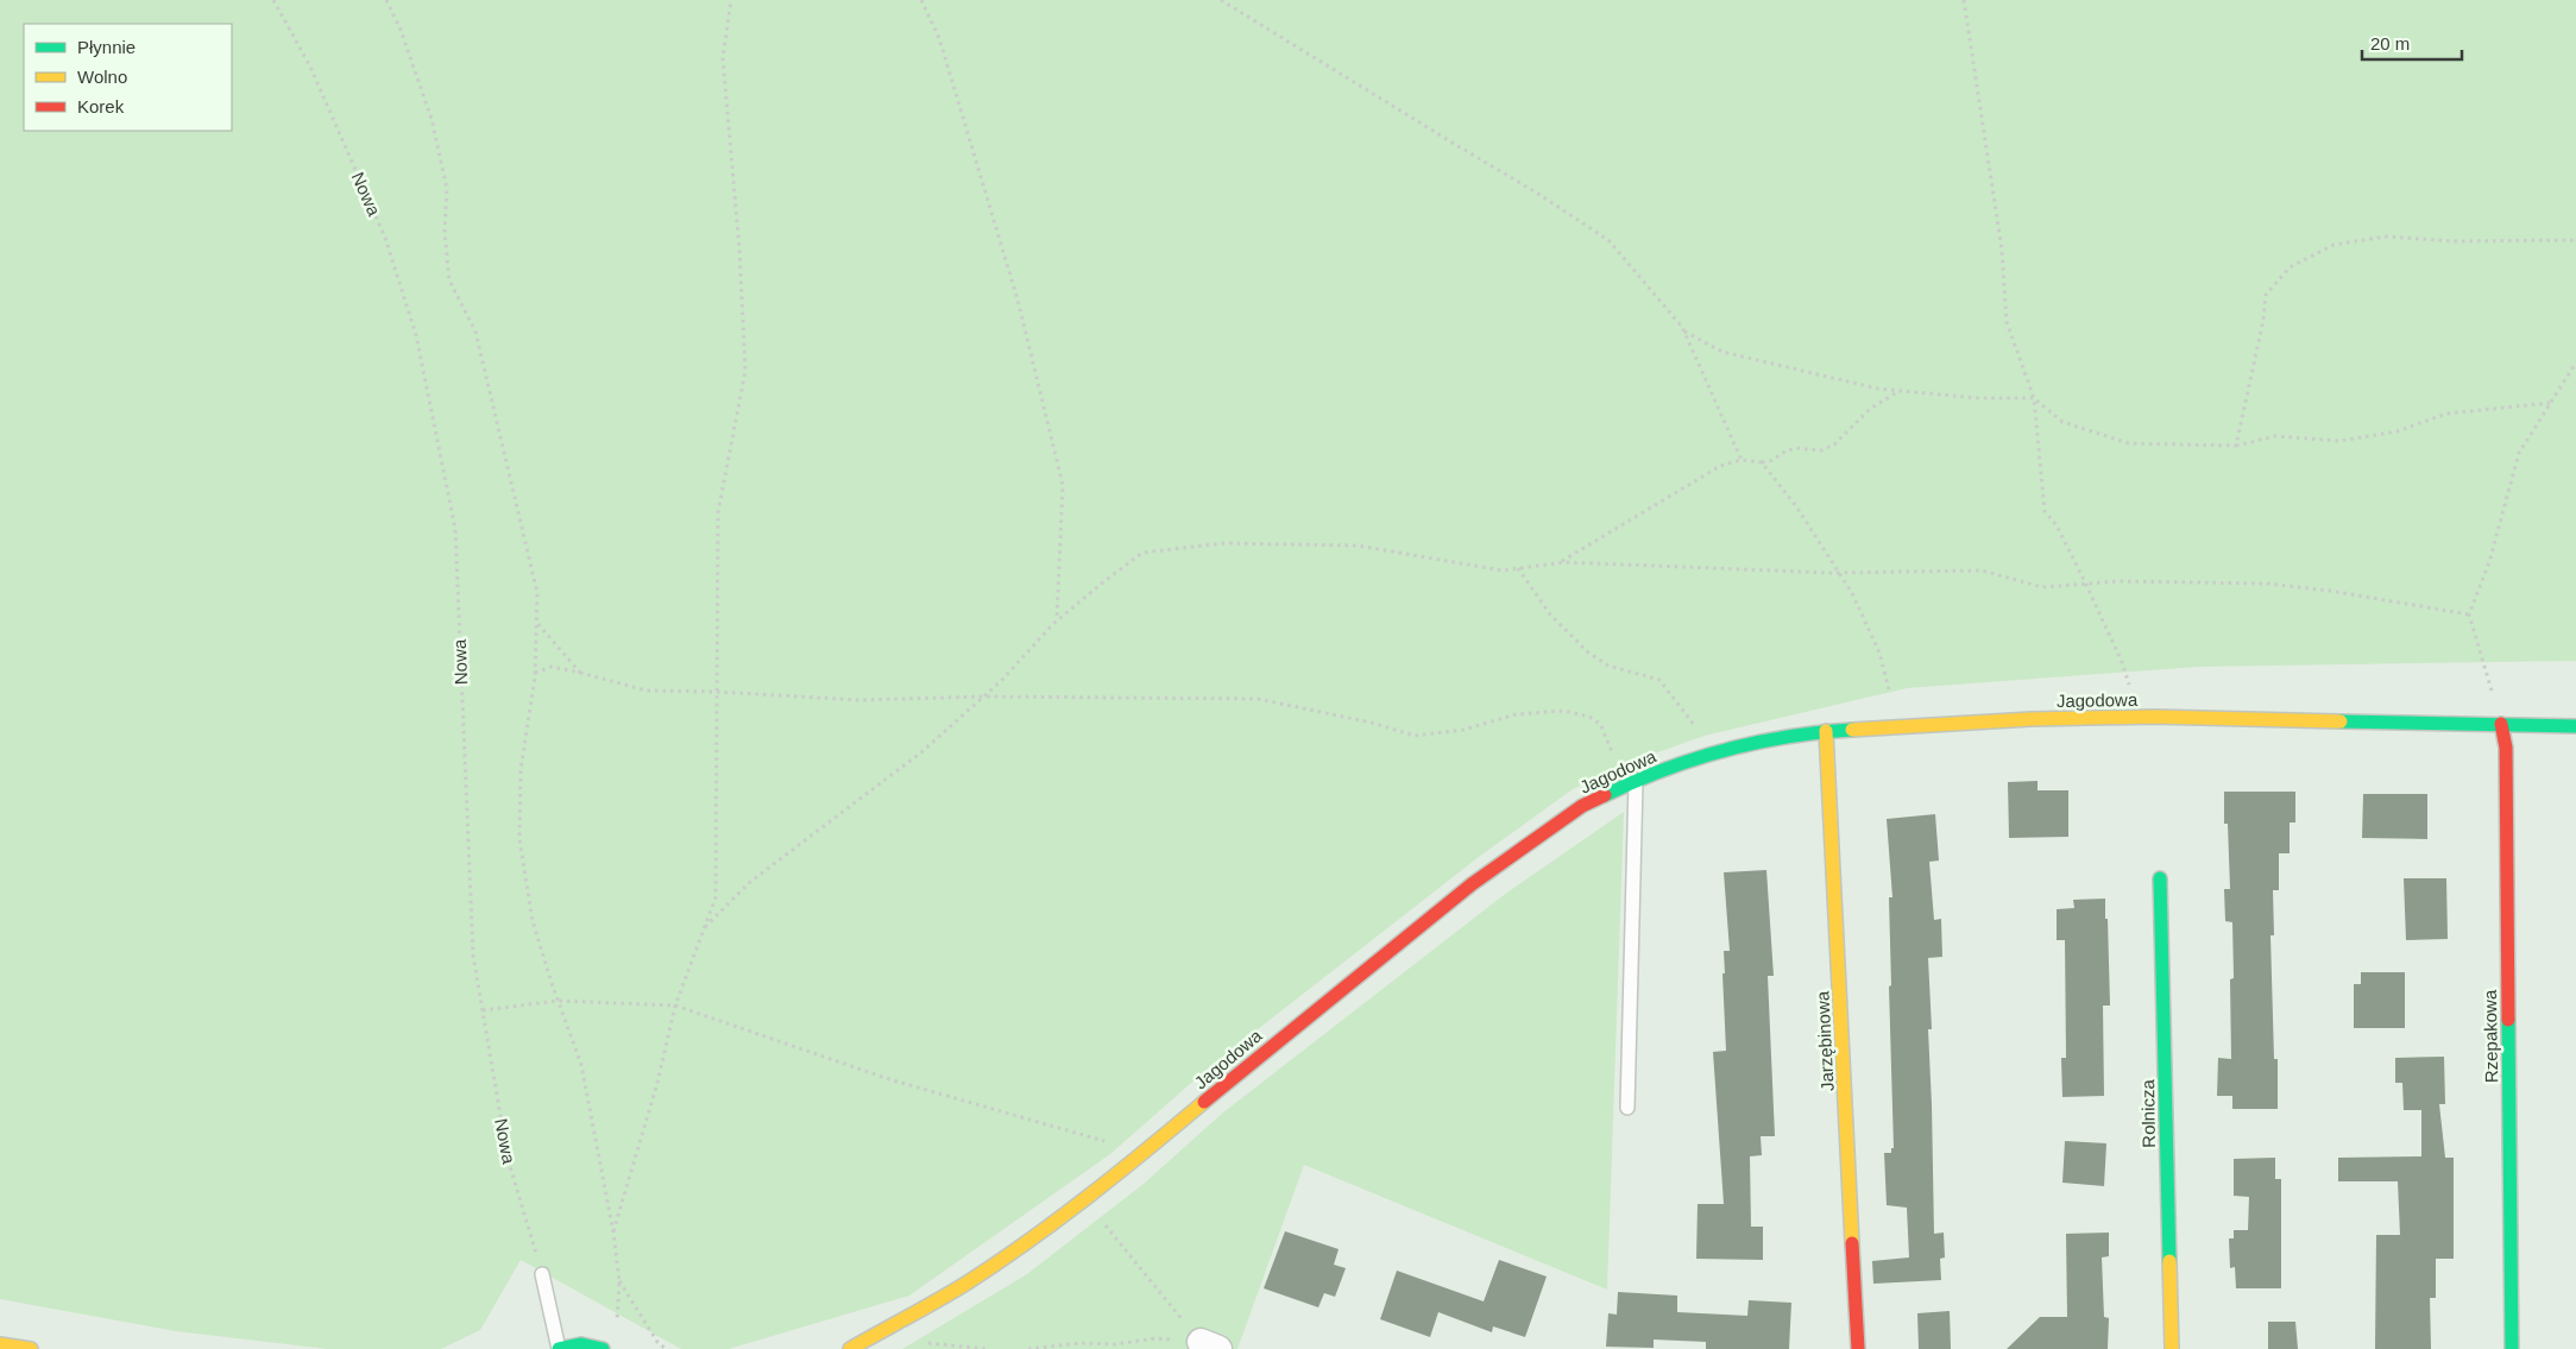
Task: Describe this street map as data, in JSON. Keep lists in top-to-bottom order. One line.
{"streets":{"street":["Jagodowa","Rzepakowa","Jarzębinowa","Rolnicza"],"path":["Nowa"]},"crossings":[["Jagodowa","Rzepakowa"],["Jagodowa","Jarzębinowa"]],"legend":["Płynnie","Wolno","Korek"],"scale_bar":"20 m"}
